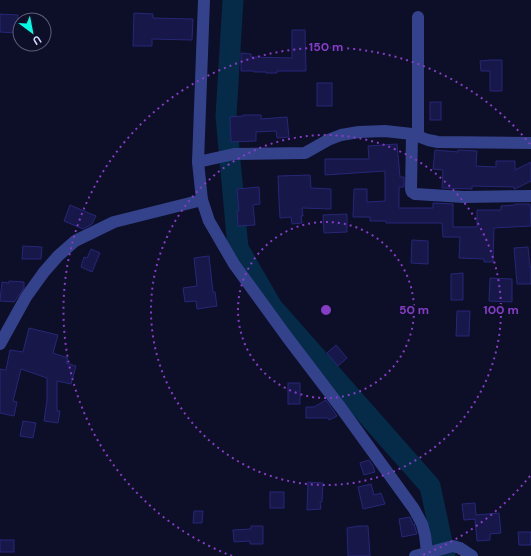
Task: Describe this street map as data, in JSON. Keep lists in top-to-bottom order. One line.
{"north":"bottom right","rings":["150 m","50 m","100 m"]}
